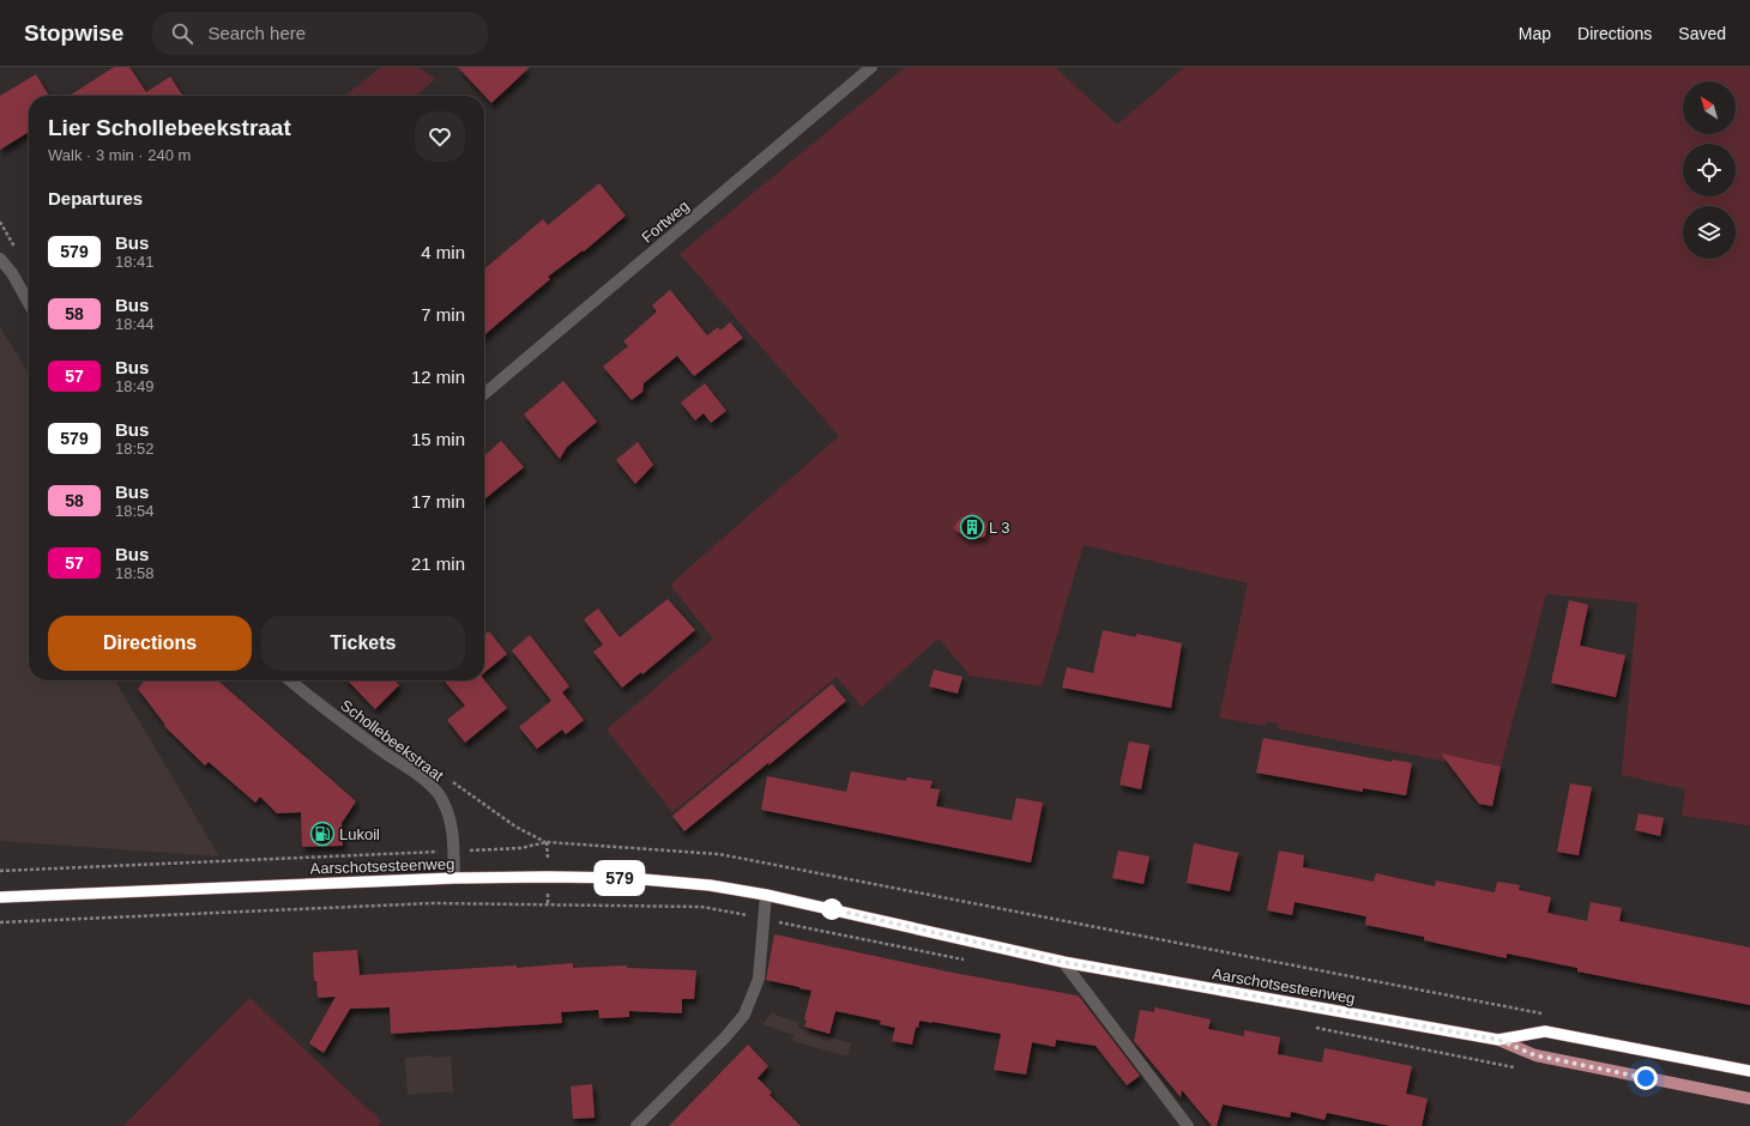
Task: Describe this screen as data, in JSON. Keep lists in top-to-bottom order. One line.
{"streets":{"main road":["Aarschotsesteenweg"],"street":["Fortweg","Schollebeekstraat"]},"crossings":[["Schollebeekstraat","Aarschotsesteenweg"]],"places":{"building":["L 3"],"fuel station":["Lukoil"]},"lines":["bus line 579"],"north":"top left","page":{"header":"Stopwise","search":"Search here","nav":["Map","Directions","Saved"],"on_map":"579","heading":[["Lier Schollebeekstraat","Walk · 3 min · 240 m"],"Departures"],"list":[{"mark":"579","name":"Bus","note":"18:41","value":"4 min"},{"mark":"58","name":"Bus","note":"18:44","value":"7 min"},{"mark":"57","name":"Bus","note":"18:49","value":"12 min"},{"mark":"579","name":"Bus","note":"18:52","value":"15 min"},{"mark":"58","name":"Bus","note":"18:54","value":"17 min"},{"mark":"57","name":"Bus","note":"18:58","value":"21 min"}],"buttons":["Directions","Tickets"]}}
